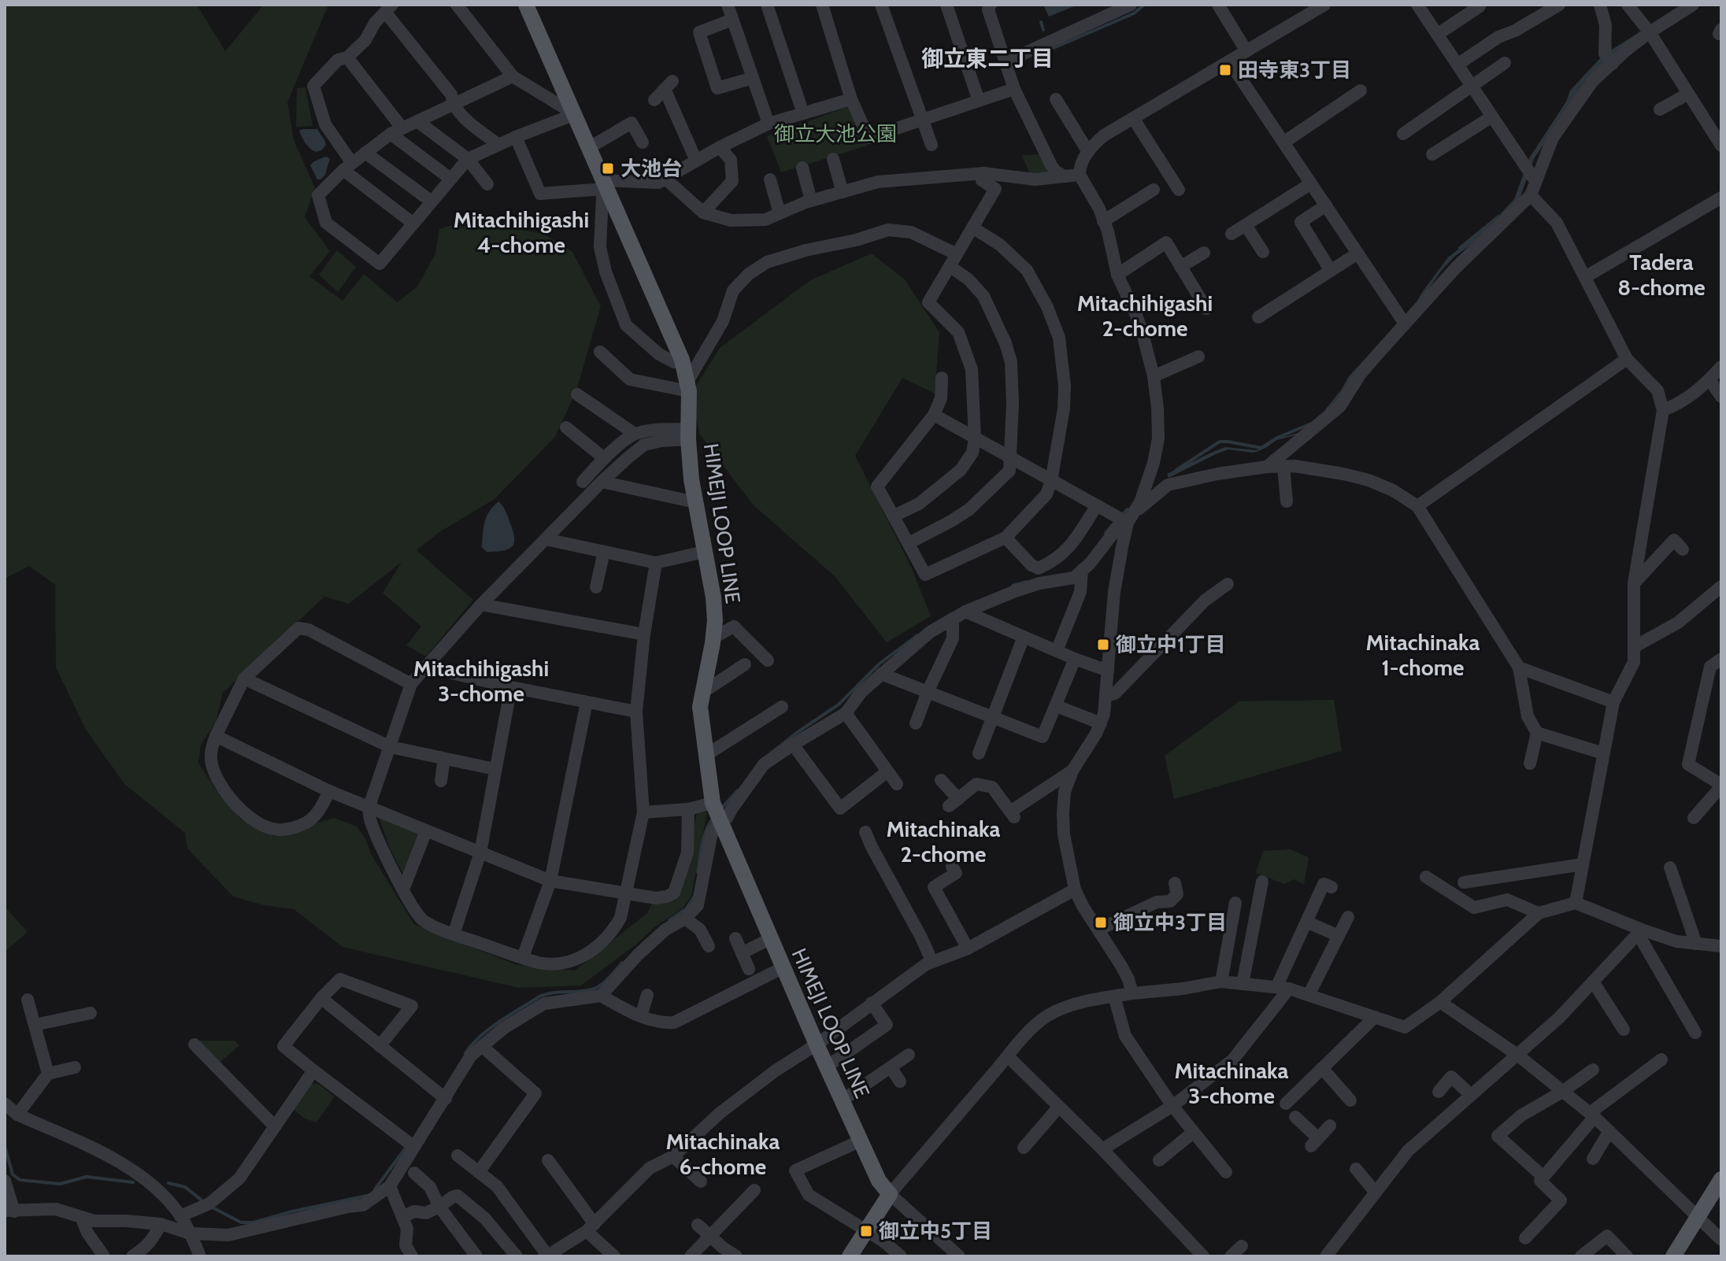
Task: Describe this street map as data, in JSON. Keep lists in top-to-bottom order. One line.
{"streets":{"main road":["HIMEJI LOOP LINE"]},"districts":["御立東二丁目","Mitachihigashi 4-chome","Tadera 8-chome","Mitachihigashi 2-chome","Mitachinaka 1-chome","Mitachihigashi 3-chome","Mitachinaka 2-chome","Mitachinaka 3-chome","Mitachinaka 6-chome"],"parks":["御立大池公園"],"places":{"transit":["田寺東3丁目","大池台","御立中1丁目","御立中3丁目","御立中5丁目"]}}
